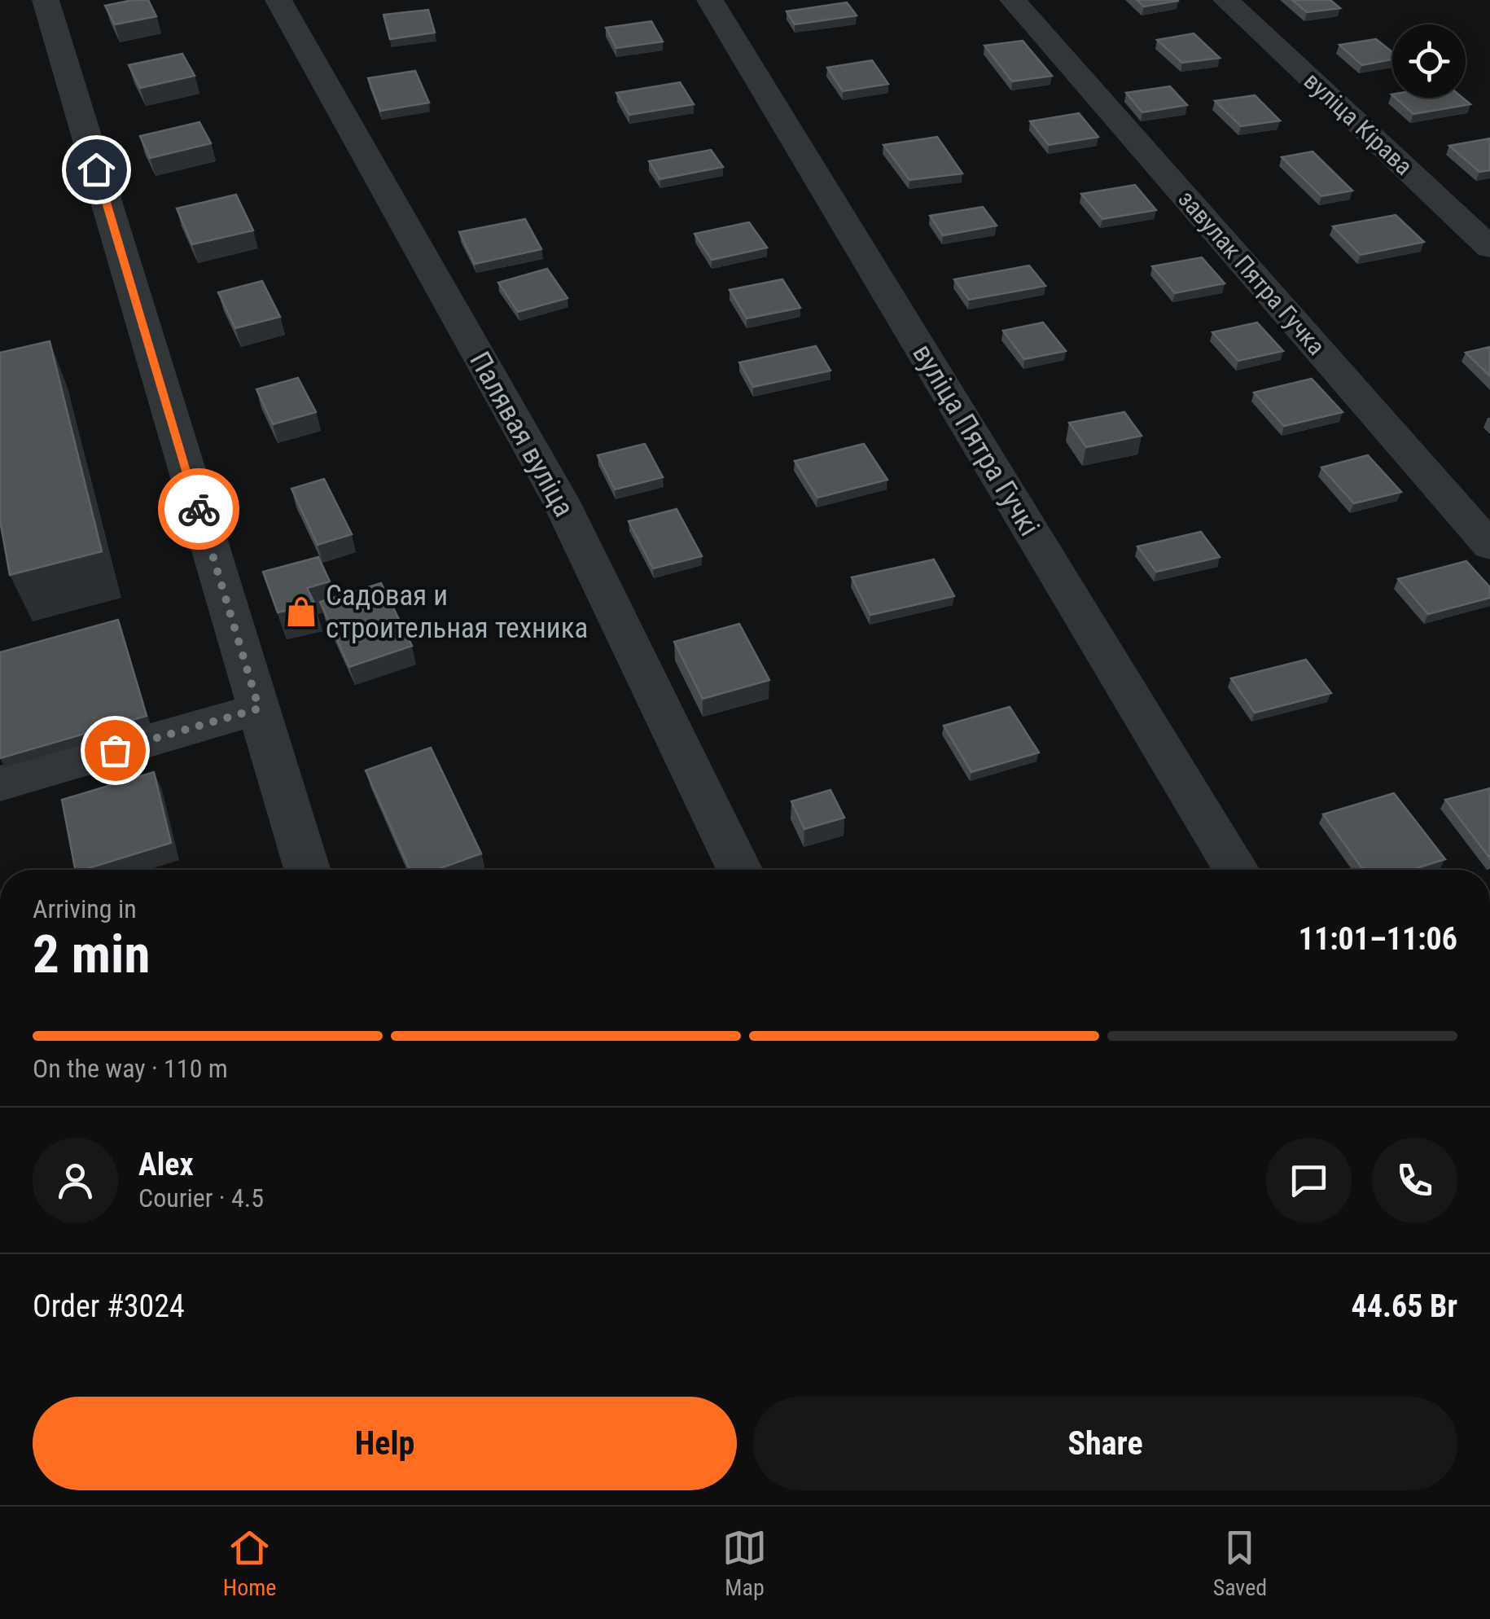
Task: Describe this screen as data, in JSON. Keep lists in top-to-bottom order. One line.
{"streets":{"street":["вуліца Кірава","завулак Пятра Гучка","Палявая вуліца","вуліца Пятра Гучкі"]},"places":{"shop":["Садовая и строительная техника"]},"page":{"heading":["2 min","Arriving in","11:01–11:06"],"panel":["Alex","Courier · 4.5","Order #3024","44.65 Br"],"bar":"On the way · 110 m","buttons":["Help","Share"],"tabs":["Home","Map","Saved"]}}
